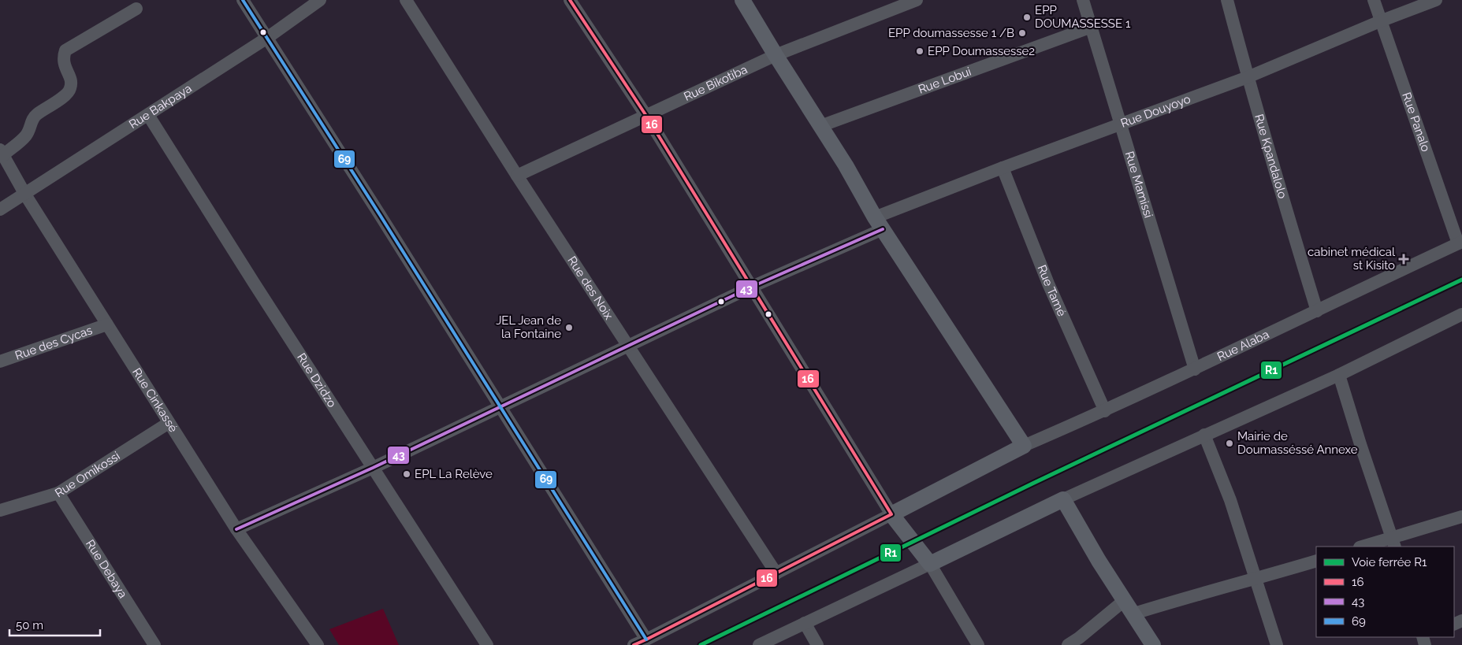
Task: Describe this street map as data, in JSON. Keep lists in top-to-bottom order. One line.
{"streets":{"street":["Rue Lobui","Rue Bikotiba","Rue Bakpaya","Rue Douyoyo","Rue Panalo","Rue Kpandalolo","Rue Mamissi","Rue des Noix","Rue Tamé","Rue des Cycas","Rue Alaba","Rue Dzidzo","Rue Cinkassé","Rue Omikossi","Rue Debaya"]},"crossings":[["Rue Lobui","Rue Mamissi"],["Rue Bikotiba","Rue des Noix"],["Rue Bakpaya","Rue Dzidzo"],["Rue Bakpaya","Rue Cinkassé"],["Rue Douyoyo","Rue Panalo"],["Rue Douyoyo","Rue Kpandalolo"],["Rue Douyoyo","Rue Mamissi"],["Rue Douyoyo","Rue des Noix"],["Rue Douyoyo","Rue Tamé"],["Rue Douyoyo","Rue Dzidzo"],["Rue Douyoyo","Rue Cinkassé"],["Rue Panalo","Rue Alaba"],["Rue Kpandalolo","Rue Alaba"],["Rue Mamissi","Rue Alaba"],["Rue Tamé","Rue Alaba"],["Rue des Cycas","Rue Cinkassé"],["Rue Cinkassé","Rue Omikossi"],["Rue Omikossi","Rue Debaya"]],"places":{"other":["EPP DOUMASSESSE 1","EPP doumassesse 1 /B","EPP Doumassesse2","JEL Jean de la Fontaine","Mairie de Doumasséssé Annexe","EPL La Relève"],"health":["cabinet médical st Kisito"]},"lines":["transit line 16","transit line 69","transit line 43","rail line R1"],"legend":["Voie ferrée R1","16","43","69"],"scale_bar":"50 m"}
